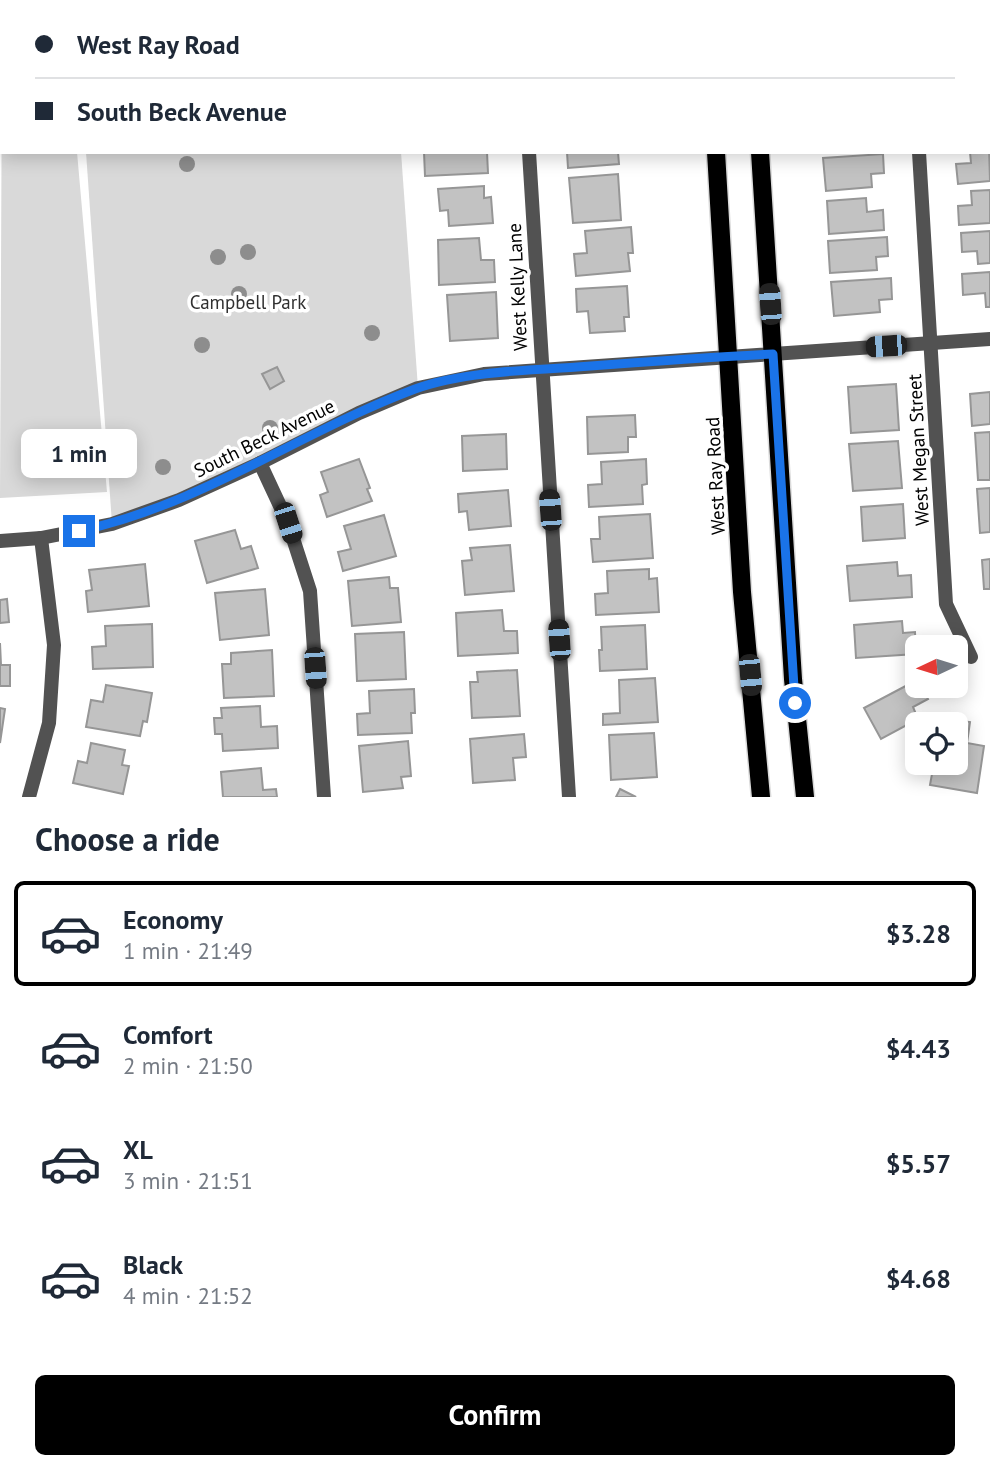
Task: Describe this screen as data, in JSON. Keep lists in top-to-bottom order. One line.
{"streets":{"main road":["West Ray Road"],"street":["West Kelly Lane","South Beck Avenue","West Megan Street"]},"crossings":[["West Kelly Lane","South Beck Avenue"],["South Beck Avenue","West Megan Street"],["South Beck Avenue","West Ray Road"]],"parks":["Campbell Park"],"north":"left","page":{"banner":["West Ray Road","South Beck Avenue"],"bubble":"1 min","heading":"Choose a ride","list":[{"name":"Economy","note":"1 min · 21:49","value":"$3.28"},{"name":"Comfort","note":"2 min · 21:50","value":"$4.43"},{"name":"XL","note":"3 min · 21:51","value":"$5.57"},{"name":"Black","note":"4 min · 21:52","value":"$4.68"}],"buttons":"Confirm"}}
